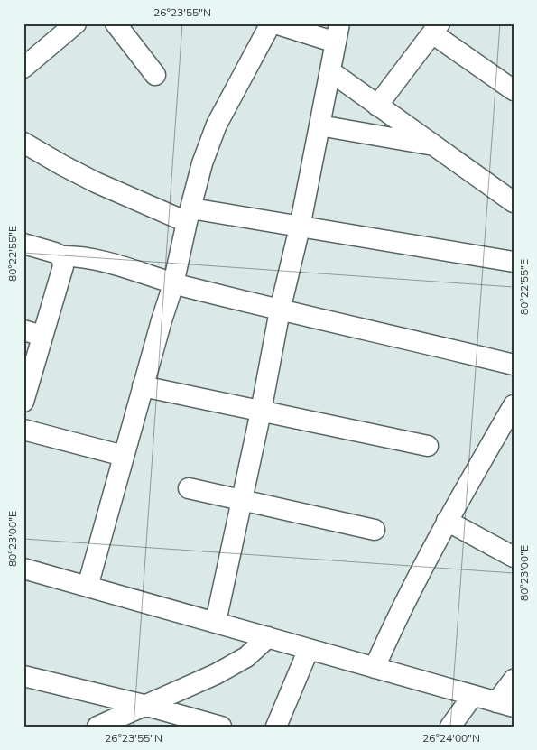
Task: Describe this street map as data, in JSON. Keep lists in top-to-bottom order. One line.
{"coordinates":["26°23'55\"N","80°22'55\"E","80°23'00\"E","26°24'00\"N"]}
